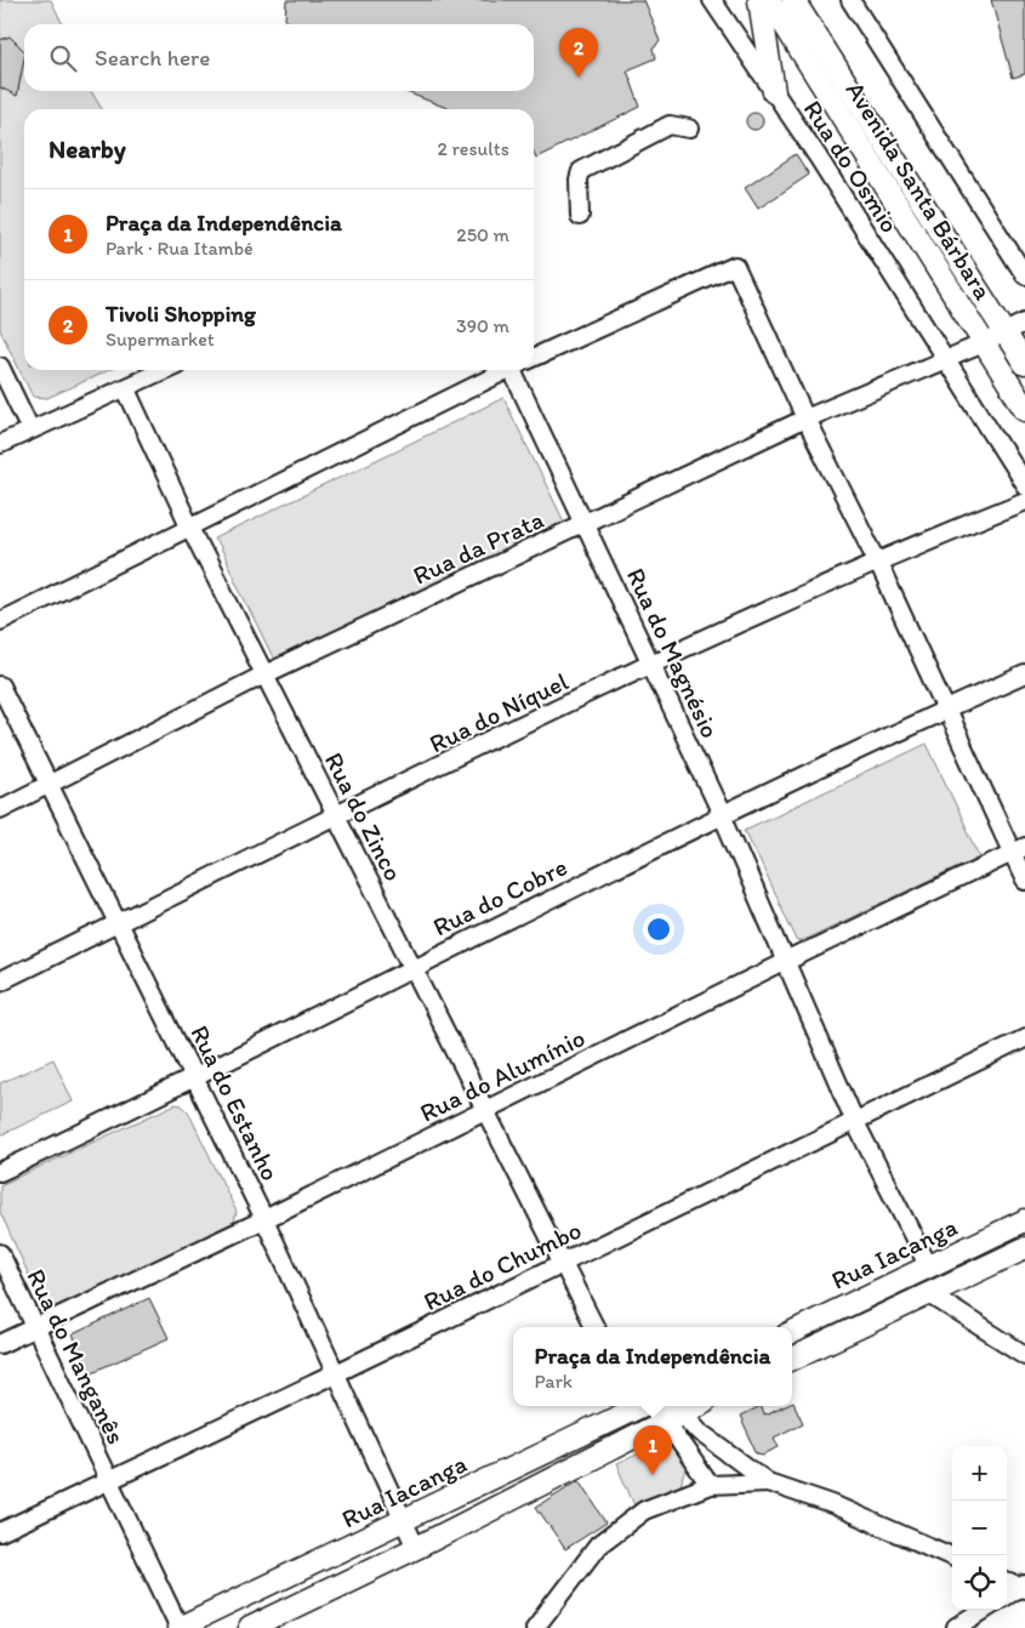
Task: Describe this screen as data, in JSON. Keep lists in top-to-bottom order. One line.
{"streets":{"main road":["Avenida Santa Bárbara","Rua Iacanga"],"street":["Rua do Osmio","Rua da Prata","Rua do Magnésio","Rua do Níquel","Rua do Zinco","Rua do Cobre","Rua do Alumínio","Rua do Estanho","Rua do Chumbo","Rua do Manganês"]},"crossings":[["Rua do Osmio","Rua da Prata"],["Avenida Santa Bárbara","Rua da Prata"],["Rua da Prata","Rua do Magnésio"],["Rua da Prata","Rua do Zinco"],["Rua da Prata","Rua do Estanho"],["Rua do Magnésio","Rua do Níquel"],["Rua do Magnésio","Rua do Cobre"],["Rua do Magnésio","Rua do Alumínio"],["Rua do Magnésio","Rua Iacanga"],["Rua do Magnésio","Rua do Chumbo"],["Rua do Níquel","Rua do Zinco"],["Rua do Níquel","Rua do Estanho"],["Rua do Zinco","Rua do Cobre"],["Rua do Zinco","Rua do Alumínio"],["Rua do Zinco","Rua do Chumbo"],["Rua do Cobre","Rua do Estanho"],["Rua do Alumínio","Rua do Estanho"],["Rua do Alumínio","Rua do Manganês"],["Rua do Estanho","Rua Iacanga"],["Rua do Estanho","Rua do Chumbo"],["Rua Iacanga","Rua do Manganês"],["Rua do Chumbo","Rua do Manganês"]],"page":{"search":"Search here","pins":["2","1"],"heading":["Nearby","2 results"],"list":[{"mark":"1","name":"Praça da Independência","note":"Park · Rua Itambé","value":"250 m"},{"mark":"2","name":"Tivoli Shopping","note":"Supermarket","value":"390 m"}],"popup":["Praça da Independência","Park"],"map_buttons":["+","−"]}}
